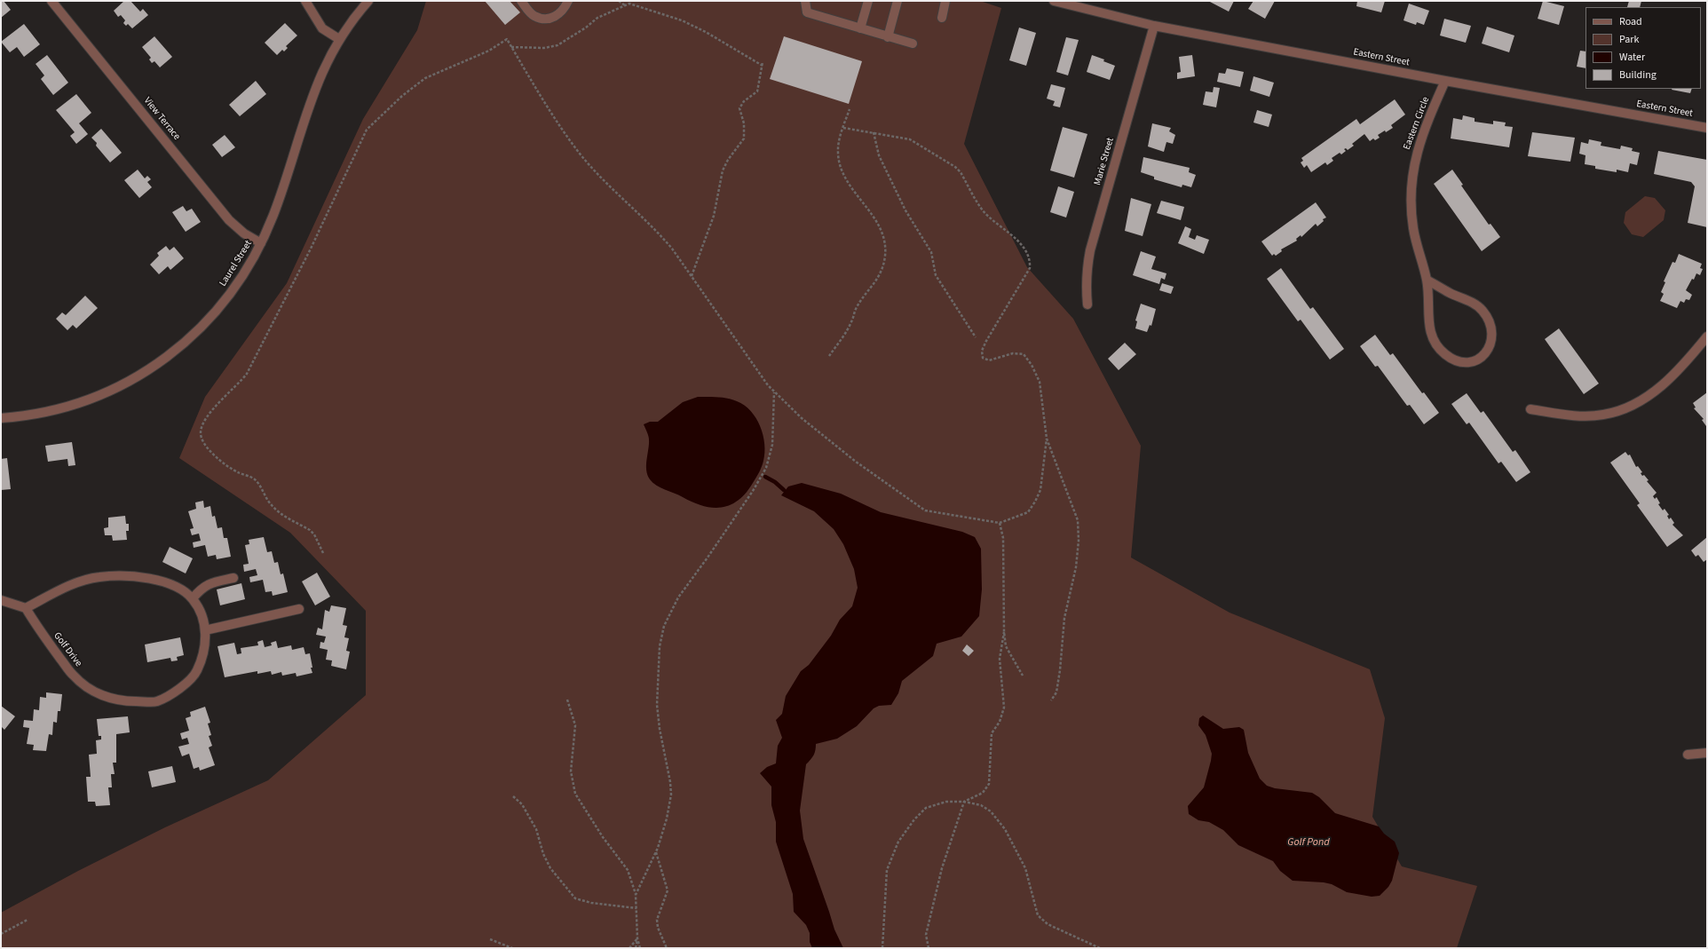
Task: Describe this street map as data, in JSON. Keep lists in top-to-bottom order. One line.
{"streets":{"street":["Eastern Street","View Terrace","Eastern Circle","Marie Street","Laurel Street","Golf Drive"]},"crossings":[["Eastern Street","Eastern Circle"],["Eastern Street","Marie Street"],["View Terrace","Laurel Street"]],"water":["Golf Pond"],"legend":["Road","Park","Water","Building"]}
